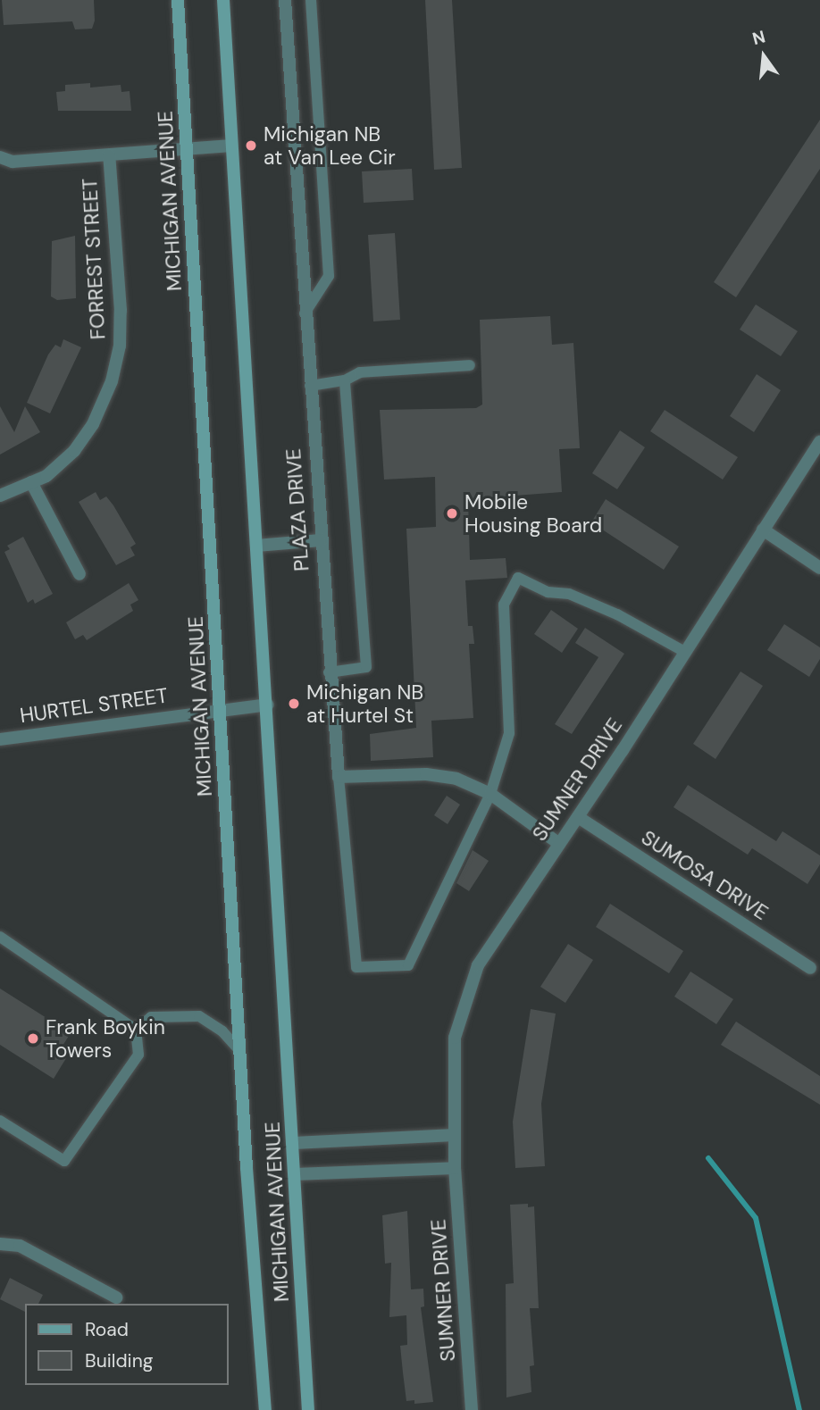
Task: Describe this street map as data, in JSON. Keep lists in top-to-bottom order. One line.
{"streets":{"main road":["MICHIGAN AVENUE"],"street":["FORREST STREET","PLAZA DRIVE","HURTEL STREET","SUMNER DRIVE","SUMOSA DRIVE"]},"crossings":[["MICHIGAN AVENUE","HURTEL STREET"],["SUMNER DRIVE","SUMOSA DRIVE"]],"places":["Michigan NB at Van Lee Cir","Mobile Housing Board","Michigan NB at Hurtel St","Frank Boykin Towers"],"legend":["Road","Building"],"north":"top"}
